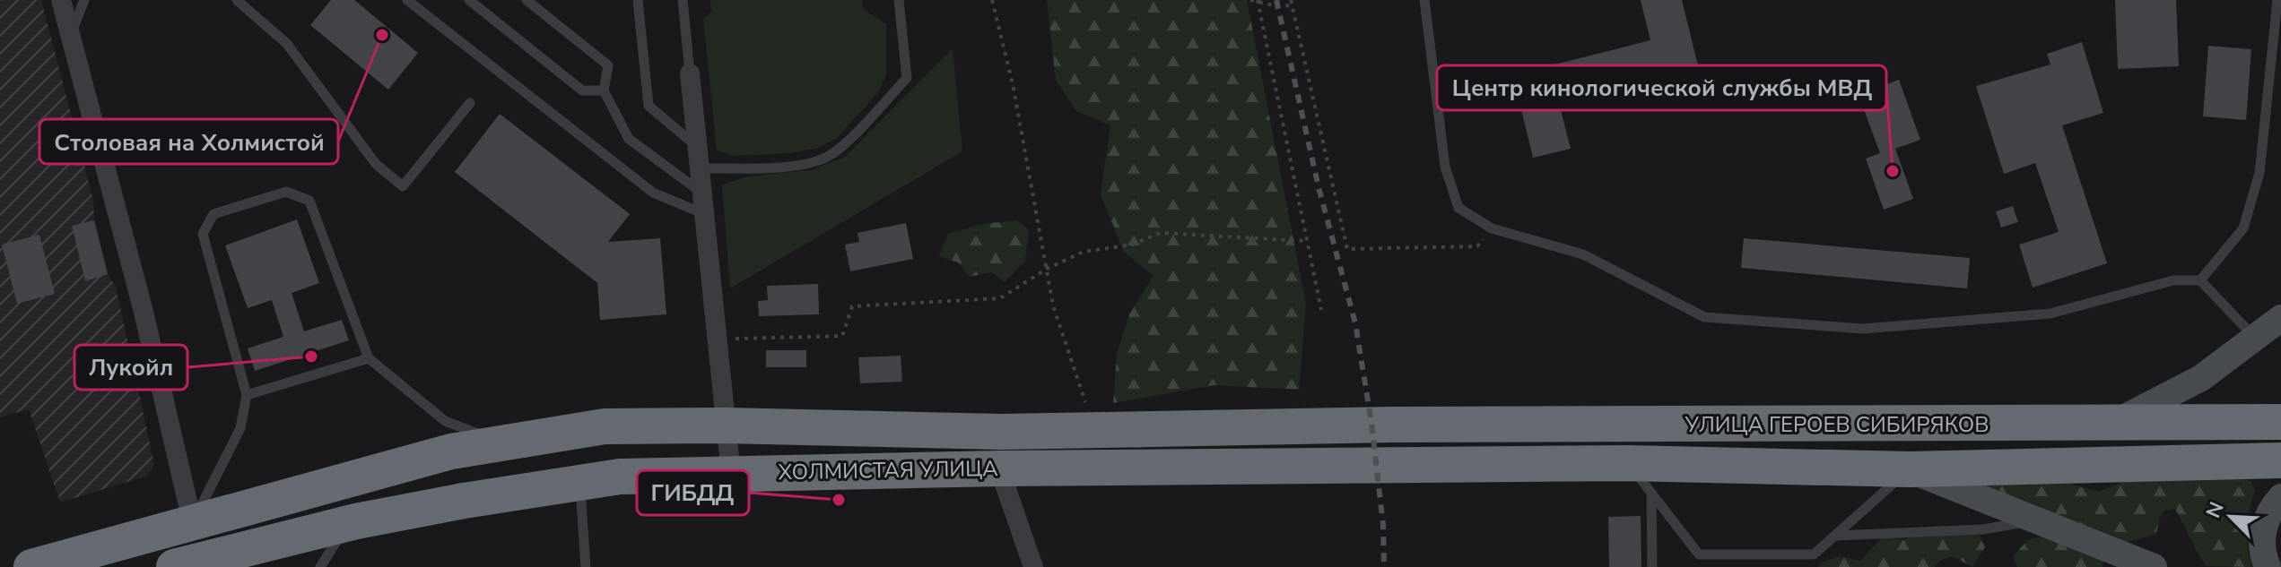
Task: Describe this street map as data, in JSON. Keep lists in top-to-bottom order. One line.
{"streets":{"highway":["УЛИЦА ГЕРОЕВ СИБИРЯКОВ","ХОЛМИСТАЯ УЛИЦА"]},"crossings":[["УЛИЦА ГЕРОЕВ СИБИРЯКОВ","ХОЛМИСТАЯ УЛИЦА"]],"places":["Столовая на Холмистой","Центр кинологической службы МВД","Лукойл","ГИБДД"],"north":"top left"}
